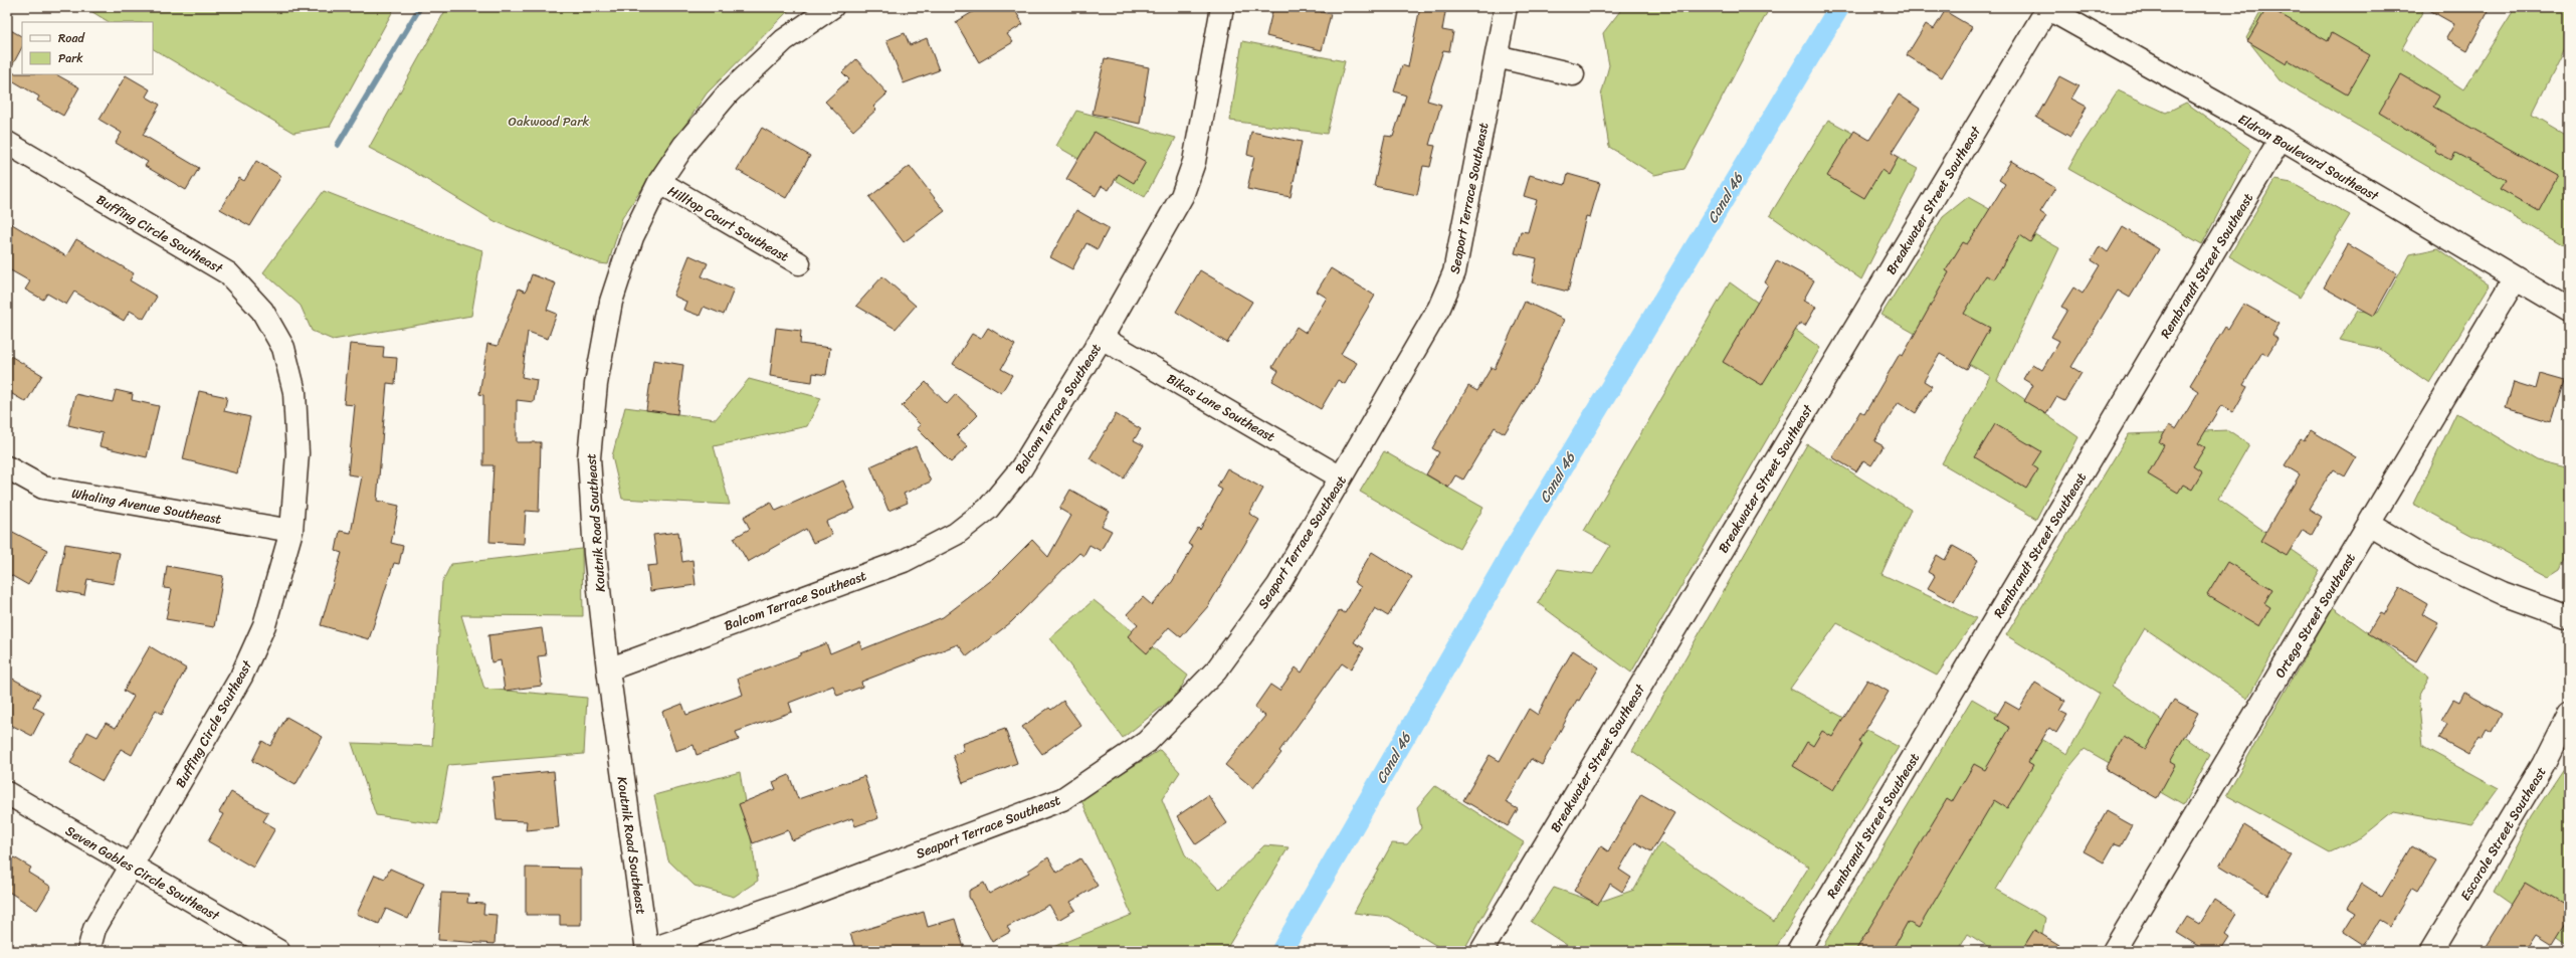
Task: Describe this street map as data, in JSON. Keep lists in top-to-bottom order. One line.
{"streets":{"street":["Eldron Boulevard Southeast","Seaport Terrace Southeast","Breakwater Street Southeast","Hilltop Court Southeast","Buffing Circle Southeast","Rembrandt Street Southeast","Bikas Lane Southeast","Balcom Terrace Southeast","Whaling Avenue Southeast","Koutnik Road Southeast","Ortega Street Southeast","Escarole Street Southeast","Seven Gables Circle Southeast"]},"crossings":[["Eldron Boulevard Southeast","Breakwater Street Southeast"],["Eldron Boulevard Southeast","Rembrandt Street Southeast"],["Eldron Boulevard Southeast","Ortega Street Southeast"],["Seaport Terrace Southeast","Bikas Lane Southeast"],["Seaport Terrace Southeast","Koutnik Road Southeast"],["Hilltop Court Southeast","Koutnik Road Southeast"],["Buffing Circle Southeast","Whaling Avenue Southeast"],["Buffing Circle Southeast","Seven Gables Circle Southeast"],["Bikas Lane Southeast","Balcom Terrace Southeast"],["Balcom Terrace Southeast","Koutnik Road Southeast"]],"water":["Canal 46"],"parks":["Oakwood Park"],"legend":["Road","Park"]}
